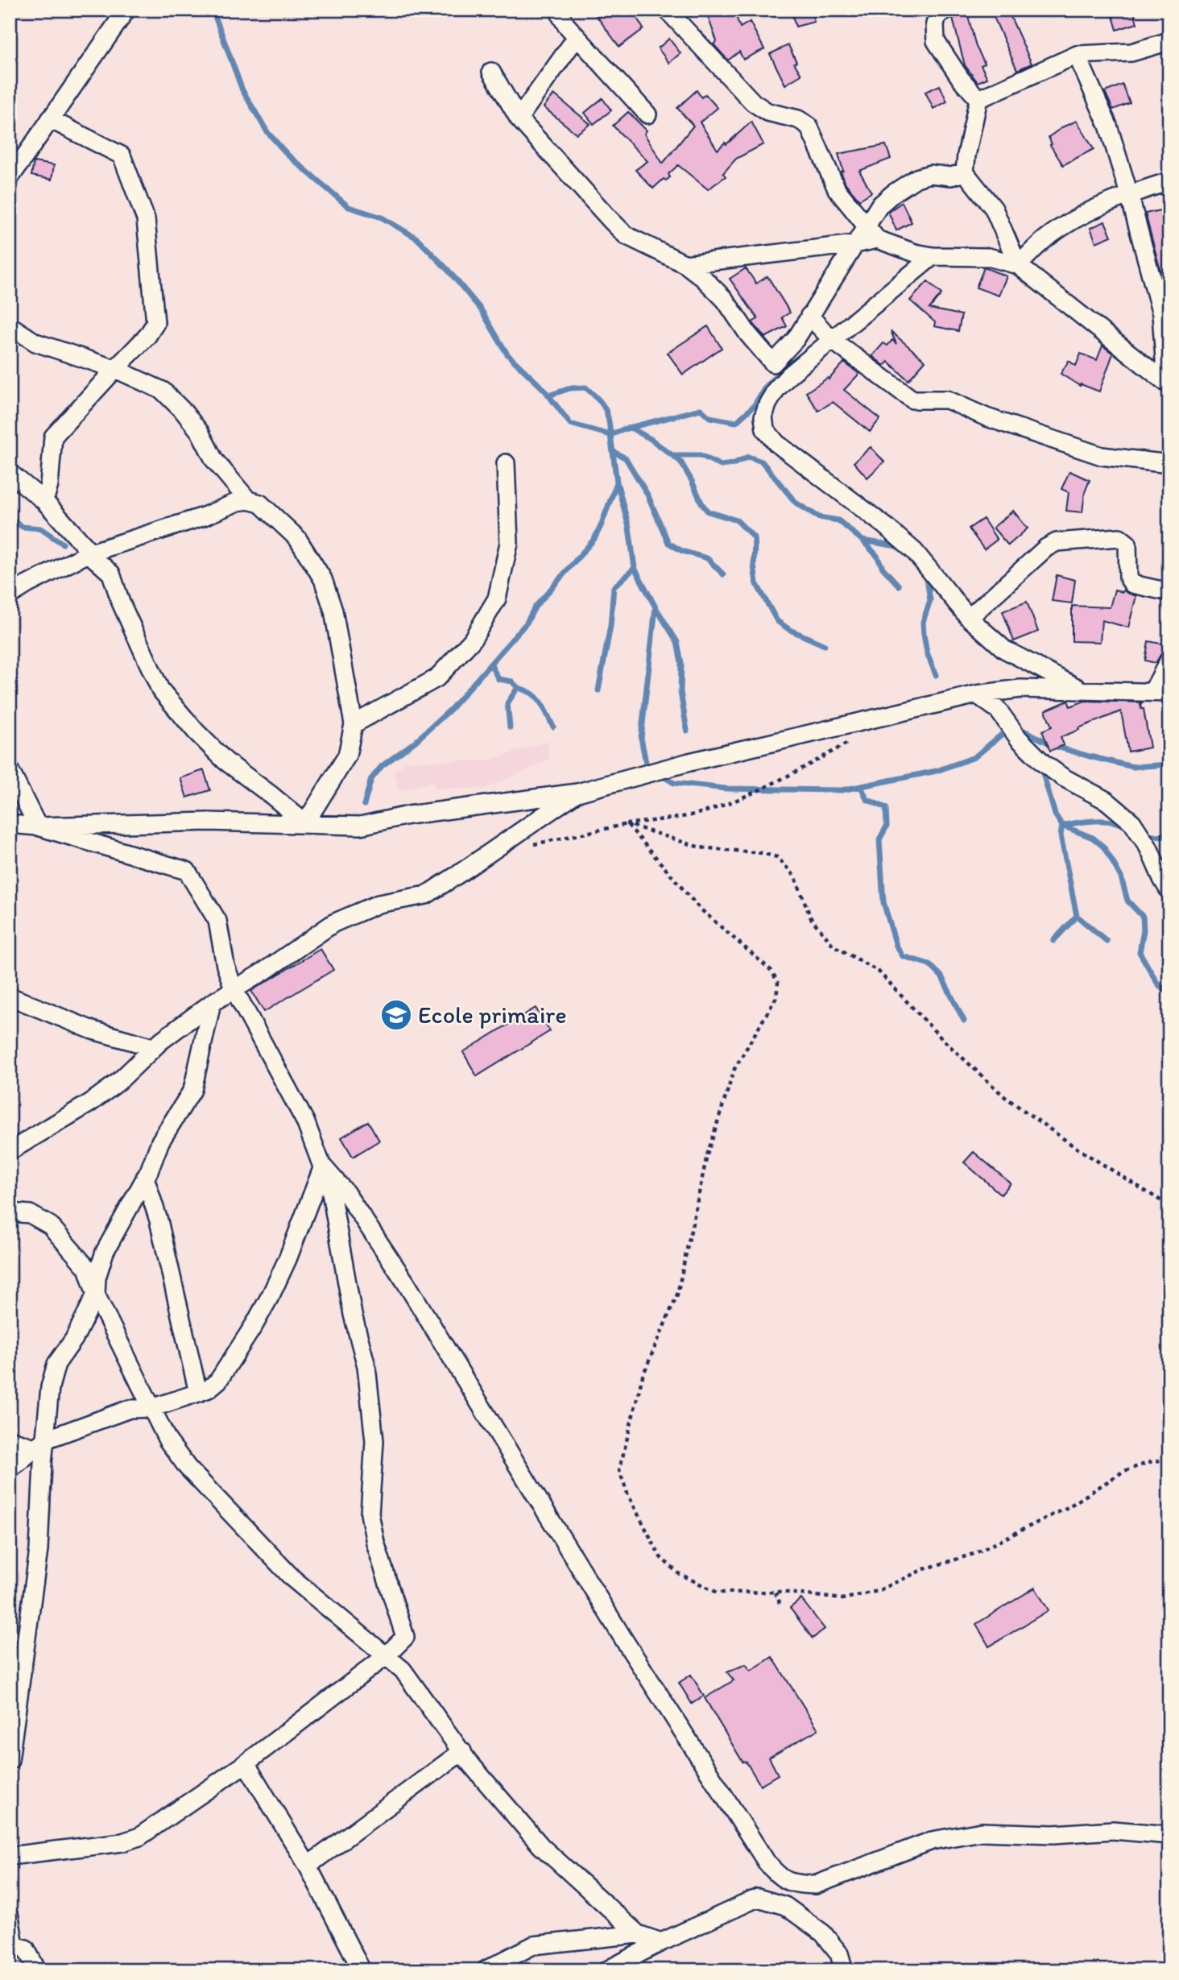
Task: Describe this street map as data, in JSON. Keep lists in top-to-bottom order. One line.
{"places":{"school or university":["Ecole primaire"]}}
